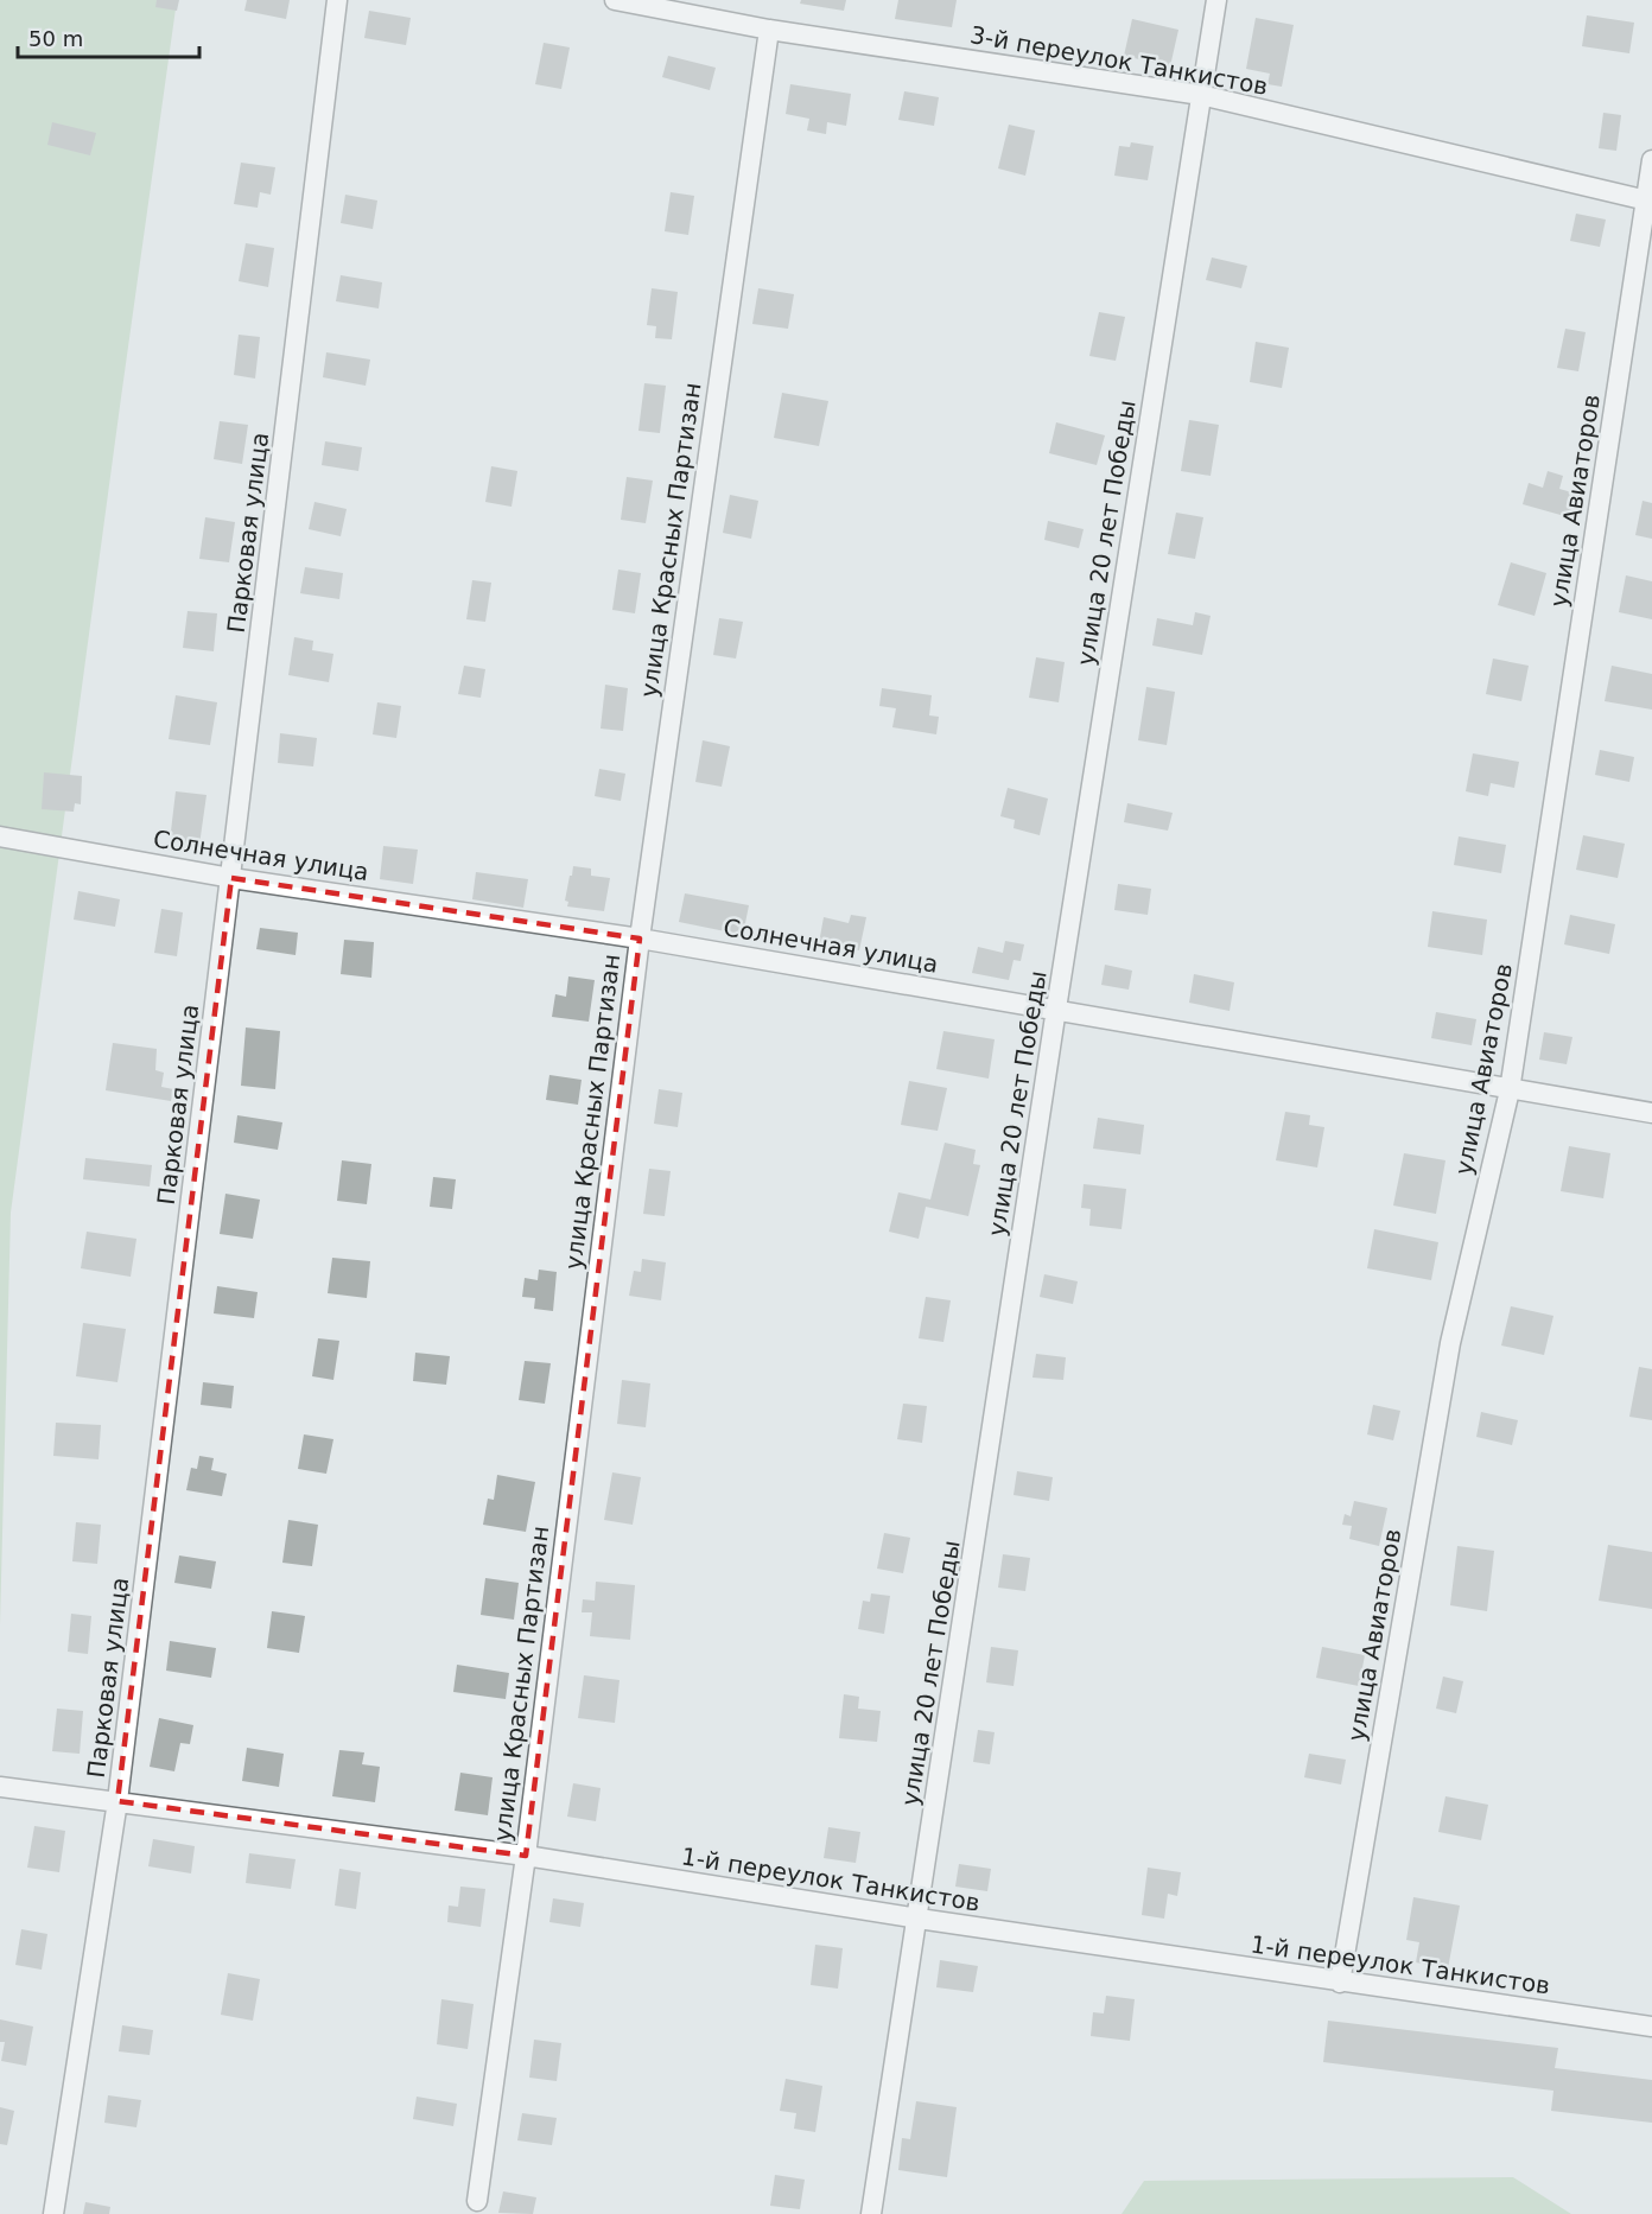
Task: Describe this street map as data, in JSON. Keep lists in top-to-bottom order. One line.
{"streets":{"street":["3-й переулок Танкистов","улица Авиаторов","Парковая улица","улица 20 лет Победы","улица Красных Партизан","Солнечная улица","1-й переулок Танкистов"]},"crossings":[["3-й переулок Танкистов","улица Авиаторов"],["3-й переулок Танкистов","улица 20 лет Победы"],["3-й переулок Танкистов","улица Красных Партизан"],["улица Авиаторов","Солнечная улица"],["улица Авиаторов","1-й переулок Танкистов"],["Парковая улица","Солнечная улица"],["Парковая улица","1-й переулок Танкистов"],["улица 20 лет Победы","Солнечная улица"],["улица 20 лет Победы","1-й переулок Танкистов"],["улица Красных Партизан","Солнечная улица"],["улица Красных Партизан","1-й переулок Танкистов"]],"scale_bar":"50 m"}
